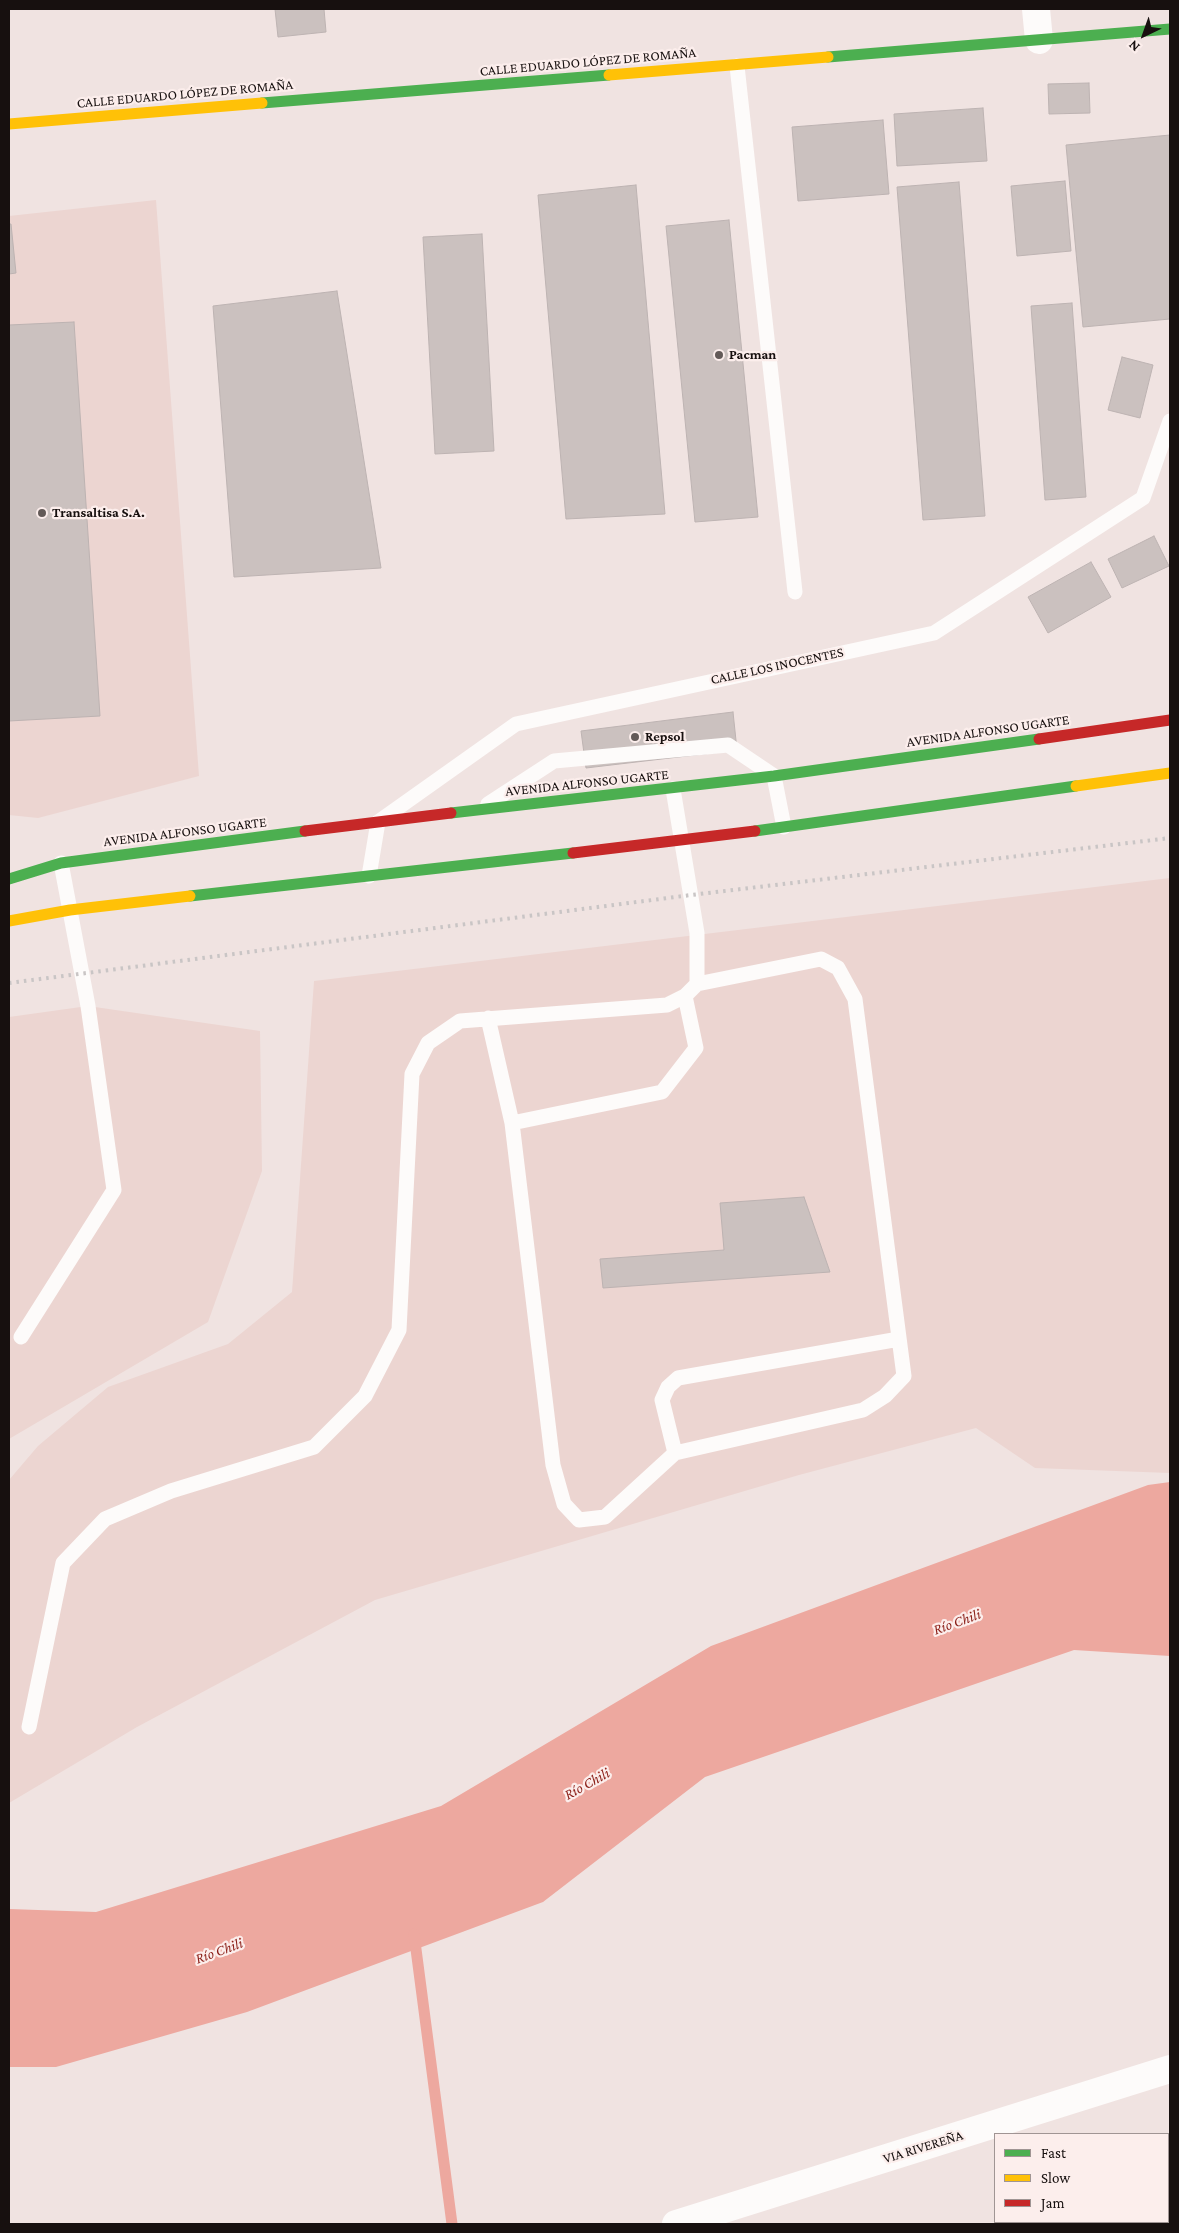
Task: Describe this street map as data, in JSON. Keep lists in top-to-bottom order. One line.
{"streets":{"main road":["CALLE EDUARDO LÓPEZ DE ROMAÑA","AVENIDA ALFONSO UGARTE"],"street":["VIA RIVEREÑA"],"lane":["CALLE LOS INOCENTES"]},"crossings":[["CALLE LOS INOCENTES","AVENIDA ALFONSO UGARTE"]],"water":["Río Chili"],"places":["Pacman","Transaltisa S.A.","Repsol"],"legend":["Fast","Slow","Jam"],"north":"bottom left"}
